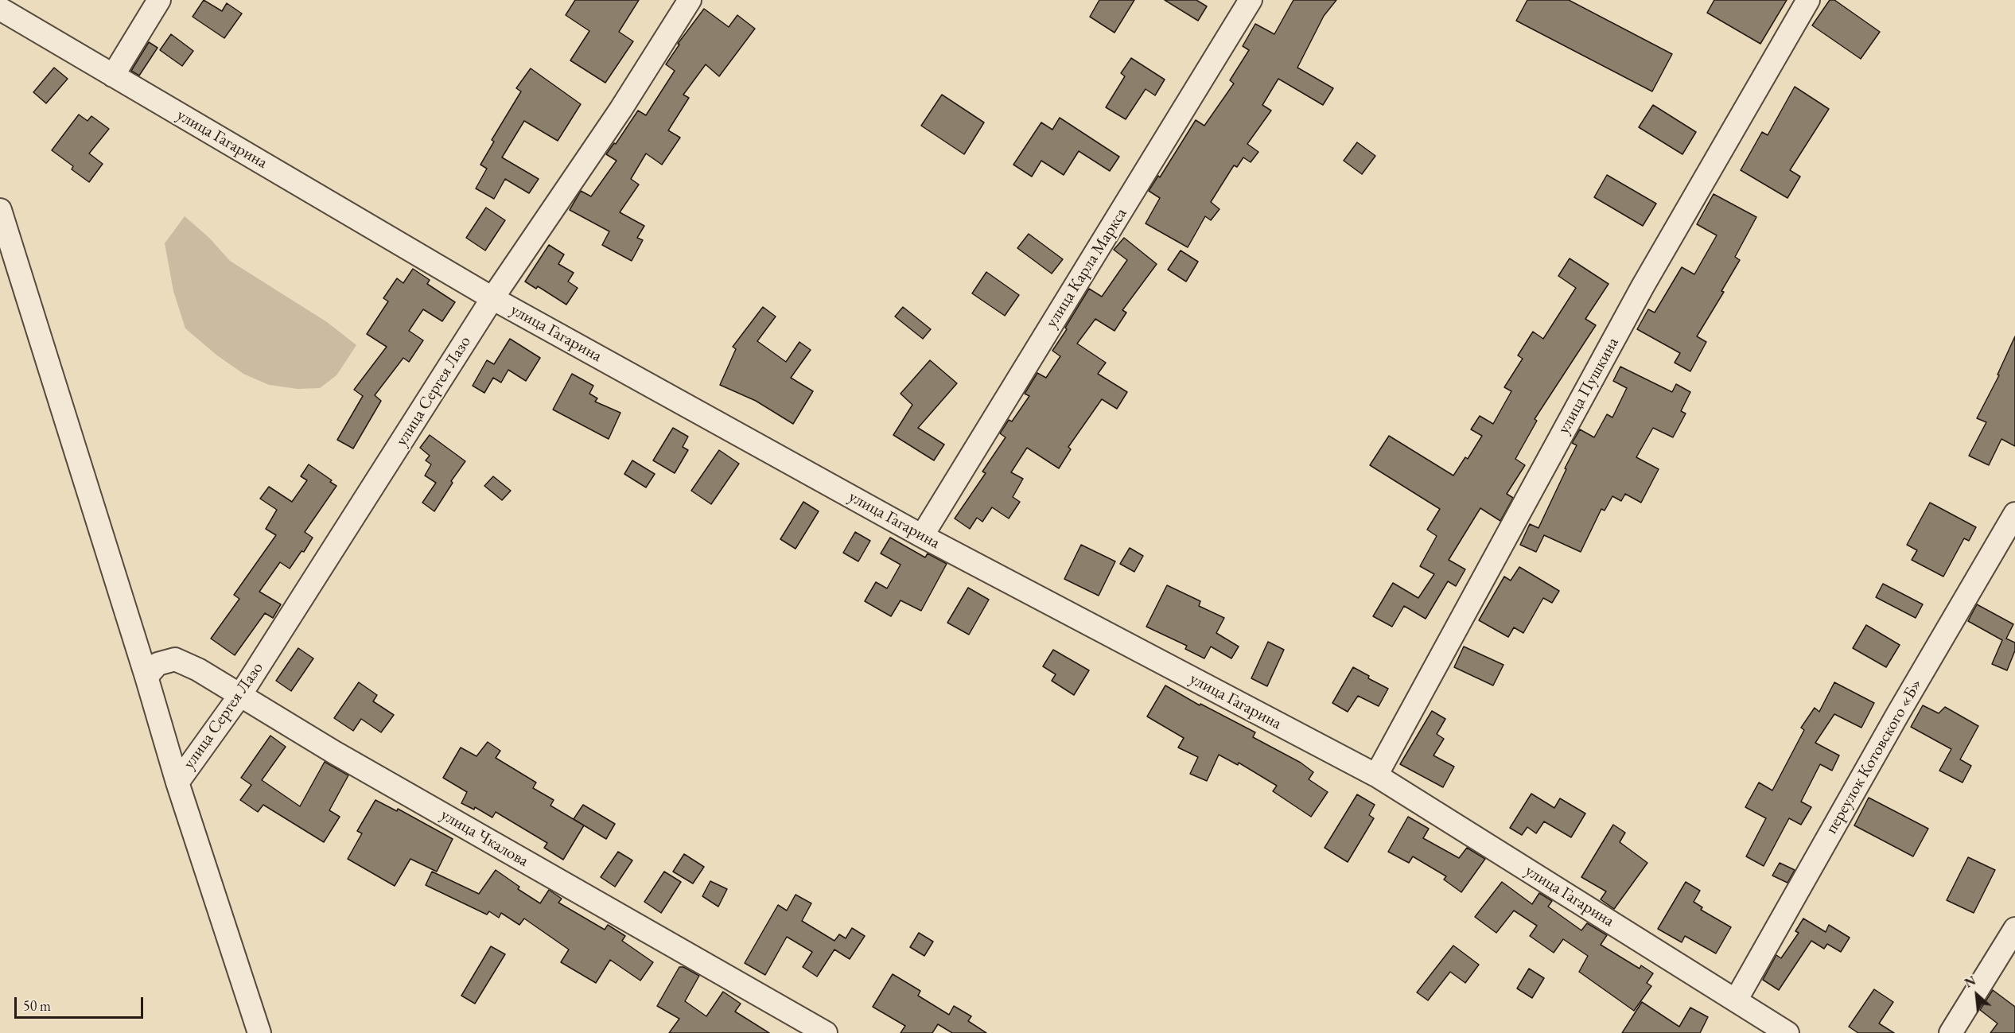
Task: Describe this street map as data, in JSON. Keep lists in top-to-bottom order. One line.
{"streets":{"street":["улица Гагарина","улица Карла Маркса","улица Пушкина","улица Сергея Лазо","переулок Котовского «Б»","улица Чкалова"]},"crossings":[["улица Гагарина","улица Карла Маркса"],["улица Гагарина","улица Пушкина"],["улица Гагарина","улица Сергея Лазо"],["улица Гагарина","переулок Котовского «Б»"],["улица Сергея Лазо","улица Чкалова"]],"scale_bar":"50 m","north":"top left"}
